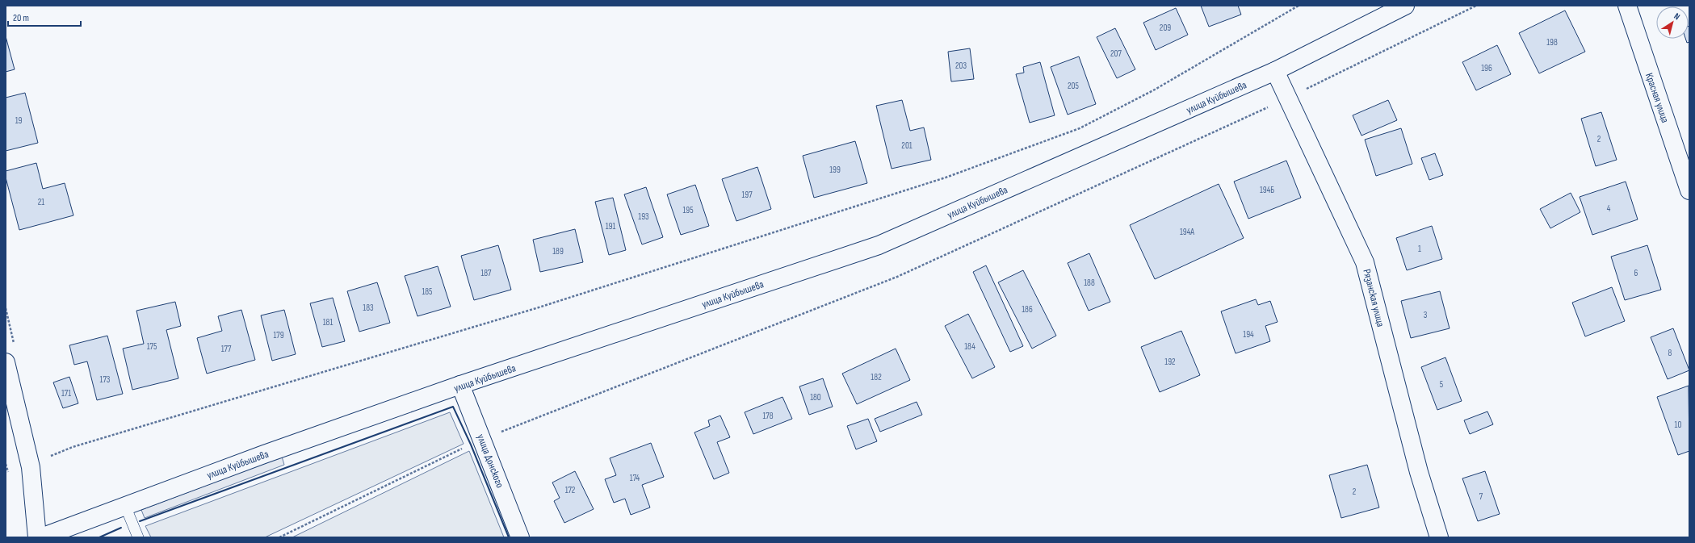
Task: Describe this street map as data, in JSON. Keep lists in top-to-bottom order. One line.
{"streets":{"street":["улица Куйбышева","Красная улица","Рязанская улица","улица Донского"]},"crossings":[["улица Куйбышева","Рязанская улица"],["улица Куйбышева","улица Донского"]],"house_numbers":["209","198","207","203","196","205","19","2","201","199","194Б","197","21","4","195","193","191","194А","1","189","187","6","188","185","183","186","3","181","194","179","175","184","177","8","192","182","173","5","171","180","178","10","174","172","2","7"],"scale_bar":"20 m","north":"top right"}
